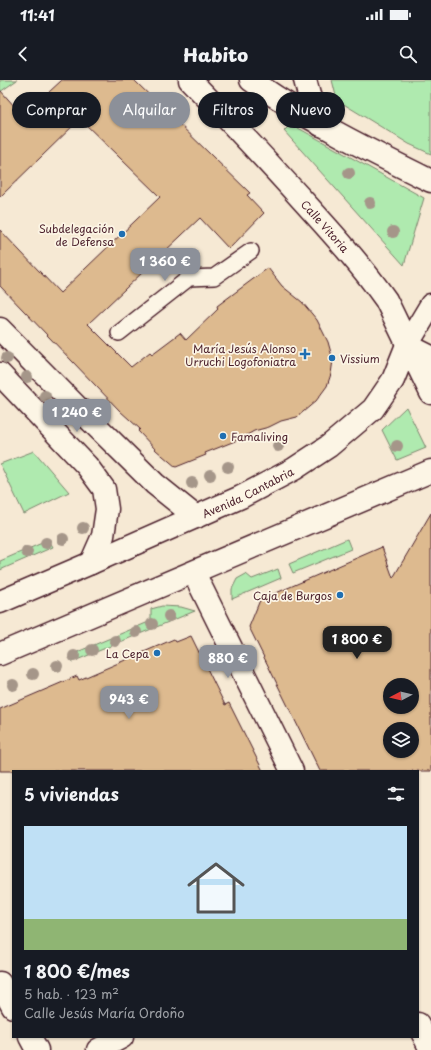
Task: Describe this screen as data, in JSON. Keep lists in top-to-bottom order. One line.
{"streets":{"main road":["Calle Vitoria","Avenida Cantabria"]},"crossings":[["Calle Vitoria","Avenida Cantabria"]],"places":{"other":["Subdelegación de Defensa","Vissium","Famaliving","Caja de Burgos","La Cepa"],"health":["María Jesús Alonso Urruchi Logofoniatra"]},"north":"left","page":{"status":"11:41","header":"Habito","chip":["Comprar","Alquilar","Filtros","Nuevo"],"price":["1 360 €","1 240 €","1 800 €","880 €","943 €"],"heading":"5 viviendas","list":[{"name":"1 800 €/mes","note":"5 hab. · 123 m² · Calle Jesús María Ordoño"}]}}
